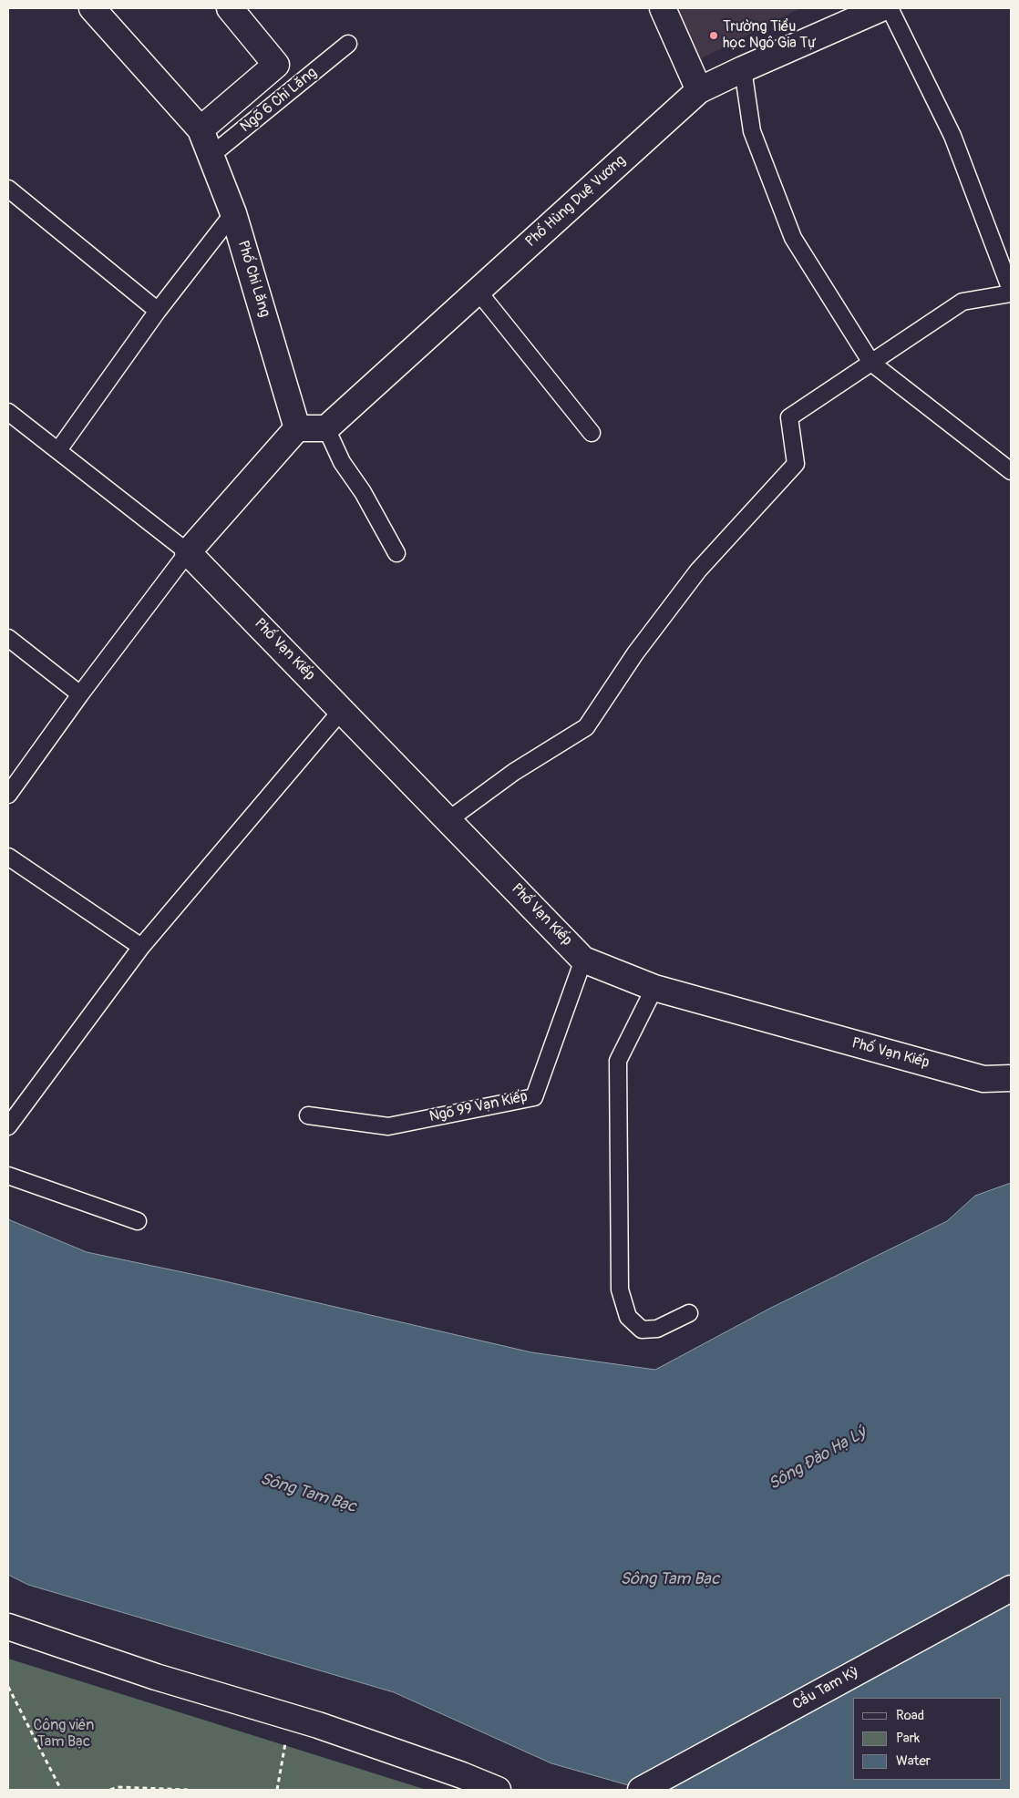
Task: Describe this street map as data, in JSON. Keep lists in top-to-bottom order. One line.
{"streets":{"street":["Phố Hùng Duệ Vương","Phố Chi Lăng","Phố Vạn Kiếp","Cầu Tam Kỳ"],"lane":["Ngõ 6 Chi Lăng","Ngõ 99 Vạn Kiếp"]},"crossings":[["Ngõ 6 Chi Lăng","Phố Chi Lăng"],["Phố Vạn Kiếp","Ngõ 99 Vạn Kiếp"]],"water":["Sông Đào Hạ Lý","Sông Tam Bạc"],"parks":["Công viên Tam Bạc"],"places":["Trường Tiểu học Ngô Gia Tự"],"legend":["Road","Park","Water"]}
